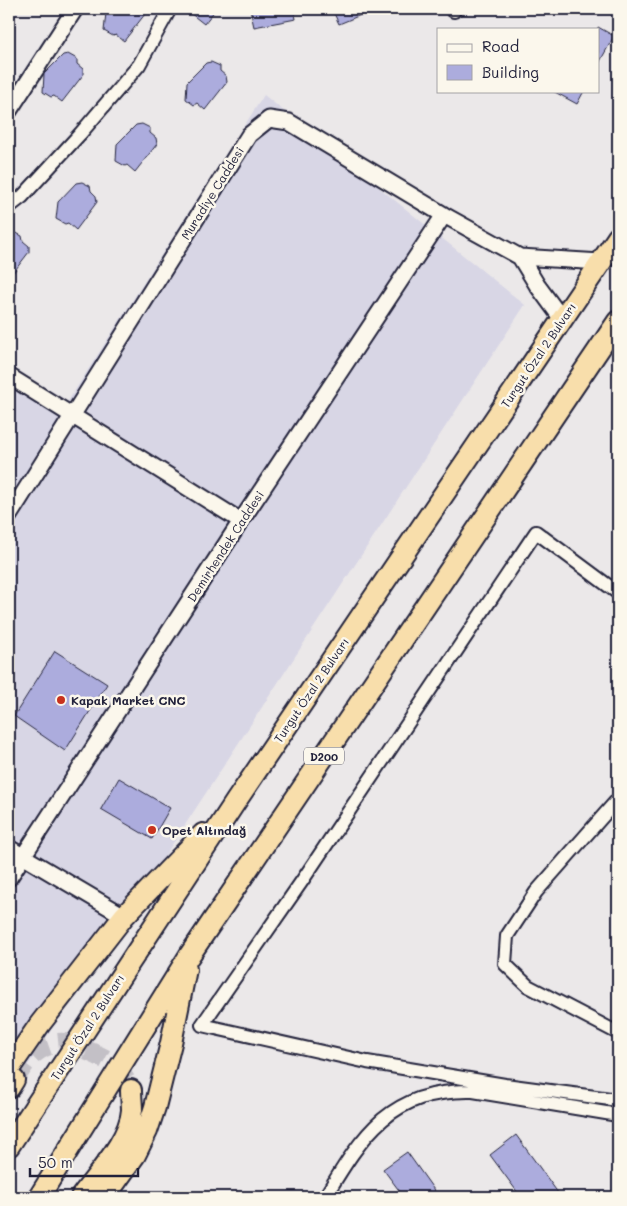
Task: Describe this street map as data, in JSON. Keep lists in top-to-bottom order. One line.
{"streets":{"highway":["Turgut Özal 2 Bulvarı","D200"],"street":["Muradiye Caddesi","Demirhendek Caddesi"]},"crossings":[["Muradiye Caddesi","Demirhendek Caddesi"]],"places":["Kapak Market CNC","Opet Altındağ"],"legend":["Road","Building"],"scale_bar":"50 m"}
